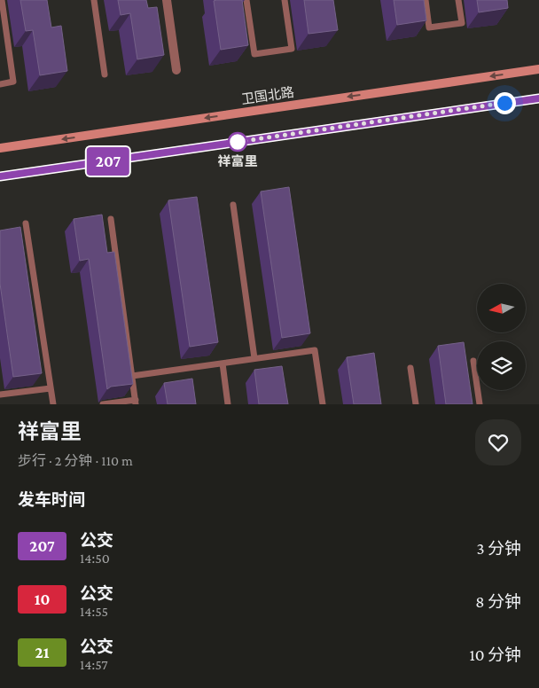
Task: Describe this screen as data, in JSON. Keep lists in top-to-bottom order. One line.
{"streets":{"main road":["卫国北路"]},"places":["祥富里"],"lines":["bus line 207"],"north":"left","page":{"on_map":"207","heading":[["祥富里","步行 · 2 分钟 · 110 m"],"发车时间"],"list":[{"mark":"207","name":"公交","note":"14:50","value":"3 分钟"},{"mark":"10","name":"公交","note":"14:55","value":"8 分钟"},{"mark":"21","name":"公交","note":"14:57","value":"10 分钟"}]}}
